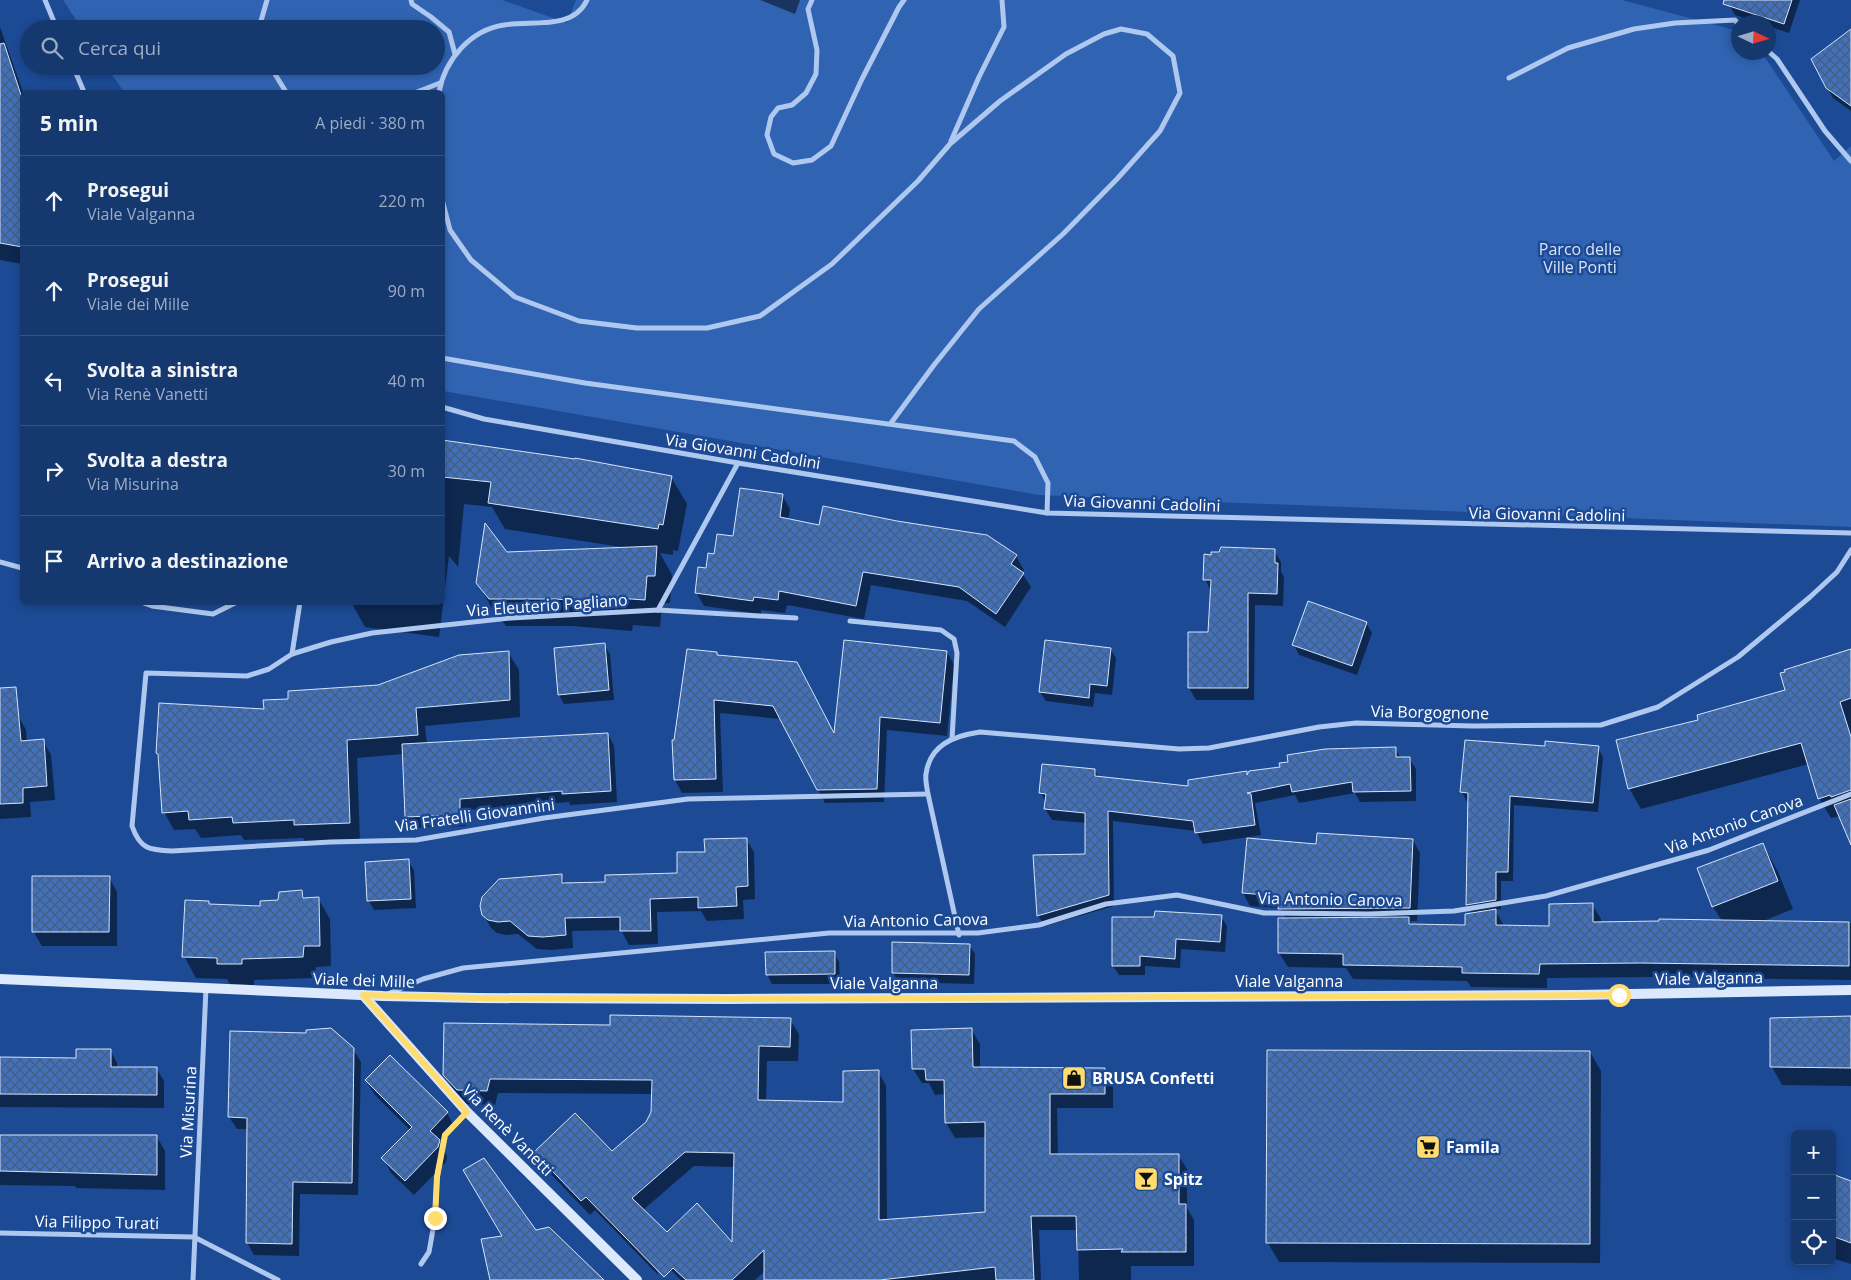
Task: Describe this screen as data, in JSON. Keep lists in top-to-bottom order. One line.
{"streets":{"main road":["Viale Valganna","Viale dei Mille","Via Renè Vanetti"],"street":["Via Giovanni Cadolini","Via Eleuterio Pagliano","Via Borgognone","Via Fratelli Giovannini","Via Antonio Canova","Via Misurina","Via Filippo Turati"]},"crossings":[["Via Eleuterio Pagliano","Via Fratelli Giovannini"],["Via Borgognone","Via Fratelli Giovannini"],["Via Borgognone","Via Antonio Canova"],["Via Antonio Canova","Viale dei Mille"],["Viale Valganna","Viale dei Mille"],["Viale dei Mille","Via Misurina"],["Viale dei Mille","Via Renè Vanetti"],["Via Misurina","Via Filippo Turati"]],"parks":["Parco delle Ville Ponti"],"places":{"shop":["BRUSA Confetti"],"supermarket":["Famila"],"bar":["Spitz"]},"north":"right","page":{"search":"Cerca qui","heading":["5 min","A piedi · 380 m"],"list":[["Prosegui","Viale Valganna","220 m"],["Prosegui","Viale dei Mille","90 m"],["Svolta a sinistra","Via Renè Vanetti","40 m"],["Svolta a destra","Via Misurina","30 m"],"Arrivo a destinazione"],"map_buttons":["+","−"]}}
